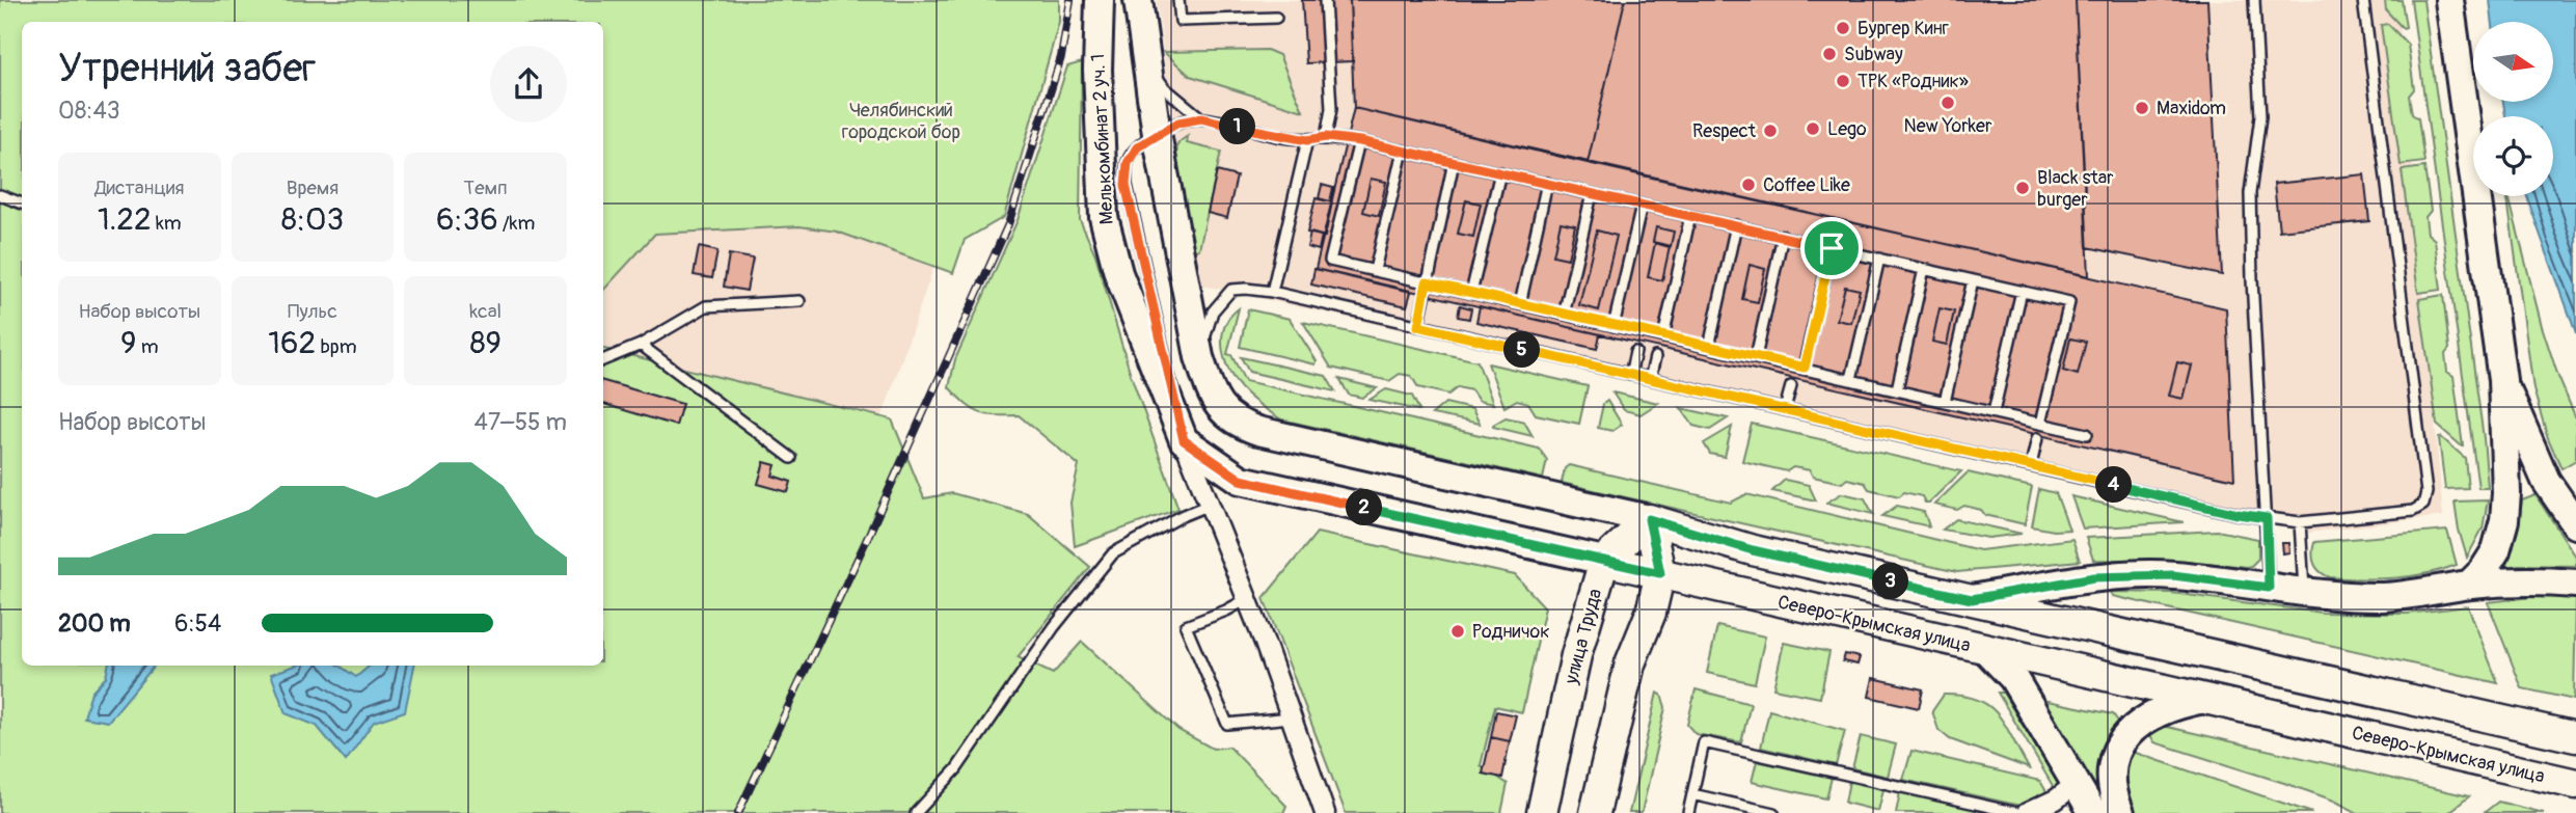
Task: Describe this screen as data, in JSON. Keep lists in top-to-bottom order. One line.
{"streets":{"main road":["Северо-Крымская улица","улица Труда"],"street":["Мелькомбинат 2 уч. 1"]},"crossings":[["Мелькомбинат 2 уч. 1","Северо-Крымская улица"],["Северо-Крымская улица","улица Труда"]],"parks":["Челябинский городской бор"],"places":["Бургер Кинг","Subway","ТРК «Родник»","New Yorker","Maxidom","Lego","Respect","Coffee Like","Black star burger","Родничок"],"north":"right","page":{"heading":["Утренний забег","08:43"],"pins":["1","5","4","2","3"],"stats":[["Дистанция","1.22 km"],["Время","8:03"],["Темп","6:36 /km"],["Набор высоты","9 m"],["Пульс","162 bpm"],["kcal","89"]],"chart":["Набор высоты","47–55 m"],"list":[{"name":"200 m","note":"6:54"}]}}
